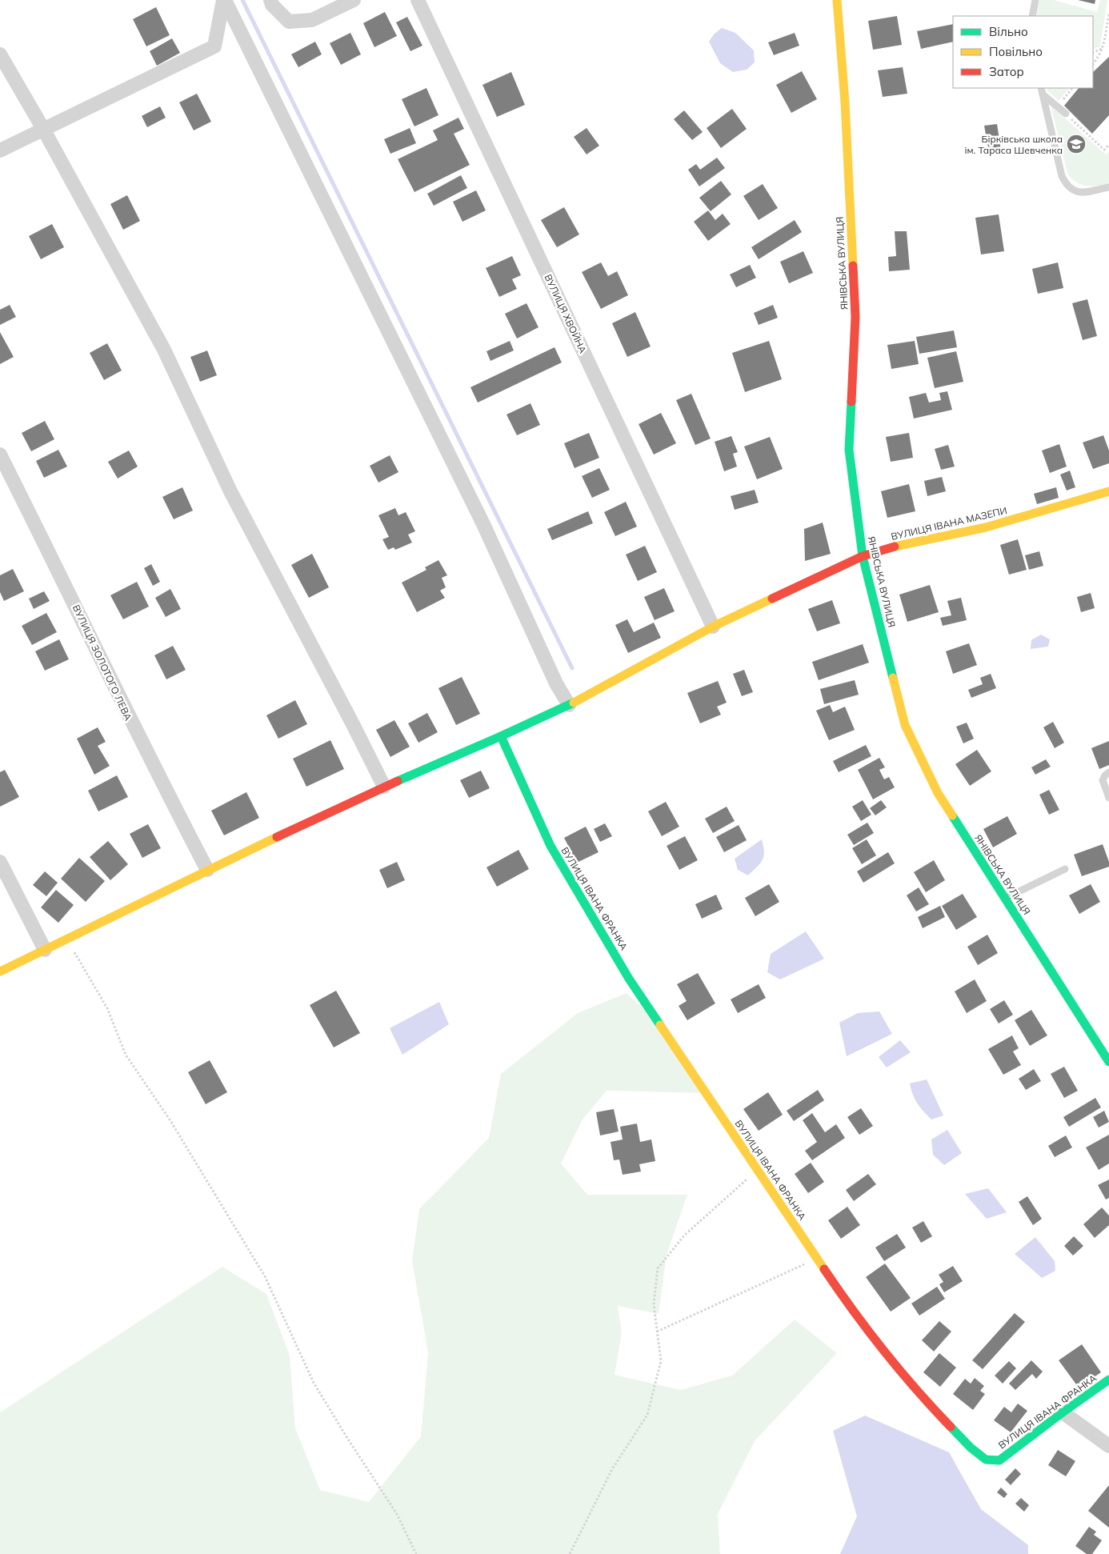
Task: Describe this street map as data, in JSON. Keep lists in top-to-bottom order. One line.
{"streets":{"street":["ЯНІВСЬКА ВУЛИЦЯ","ВУЛИЦЯ ХВОЙНА","ВУЛИЦЯ ІВАНА МАЗЕПИ","ВУЛИЦЯ ЗОЛОТОГО ЛЕВА","ВУЛИЦЯ ІВАНА ФРАНКА"]},"crossings":[["ЯНІВСЬКА ВУЛИЦЯ","ВУЛИЦЯ ІВАНА МАЗЕПИ"],["ВУЛИЦЯ ХВОЙНА","ВУЛИЦЯ ІВАНА МАЗЕПИ"],["ВУЛИЦЯ ІВАНА МАЗЕПИ","ВУЛИЦЯ ЗОЛОТОГО ЛЕВА"],["ВУЛИЦЯ ІВАНА МАЗЕПИ","ВУЛИЦЯ ІВАНА ФРАНКА"]],"places":{"school or university":["Бірківська школа ім. Тараса Шевченка"]},"legend":["Вільно","Повільно","Затор"]}
